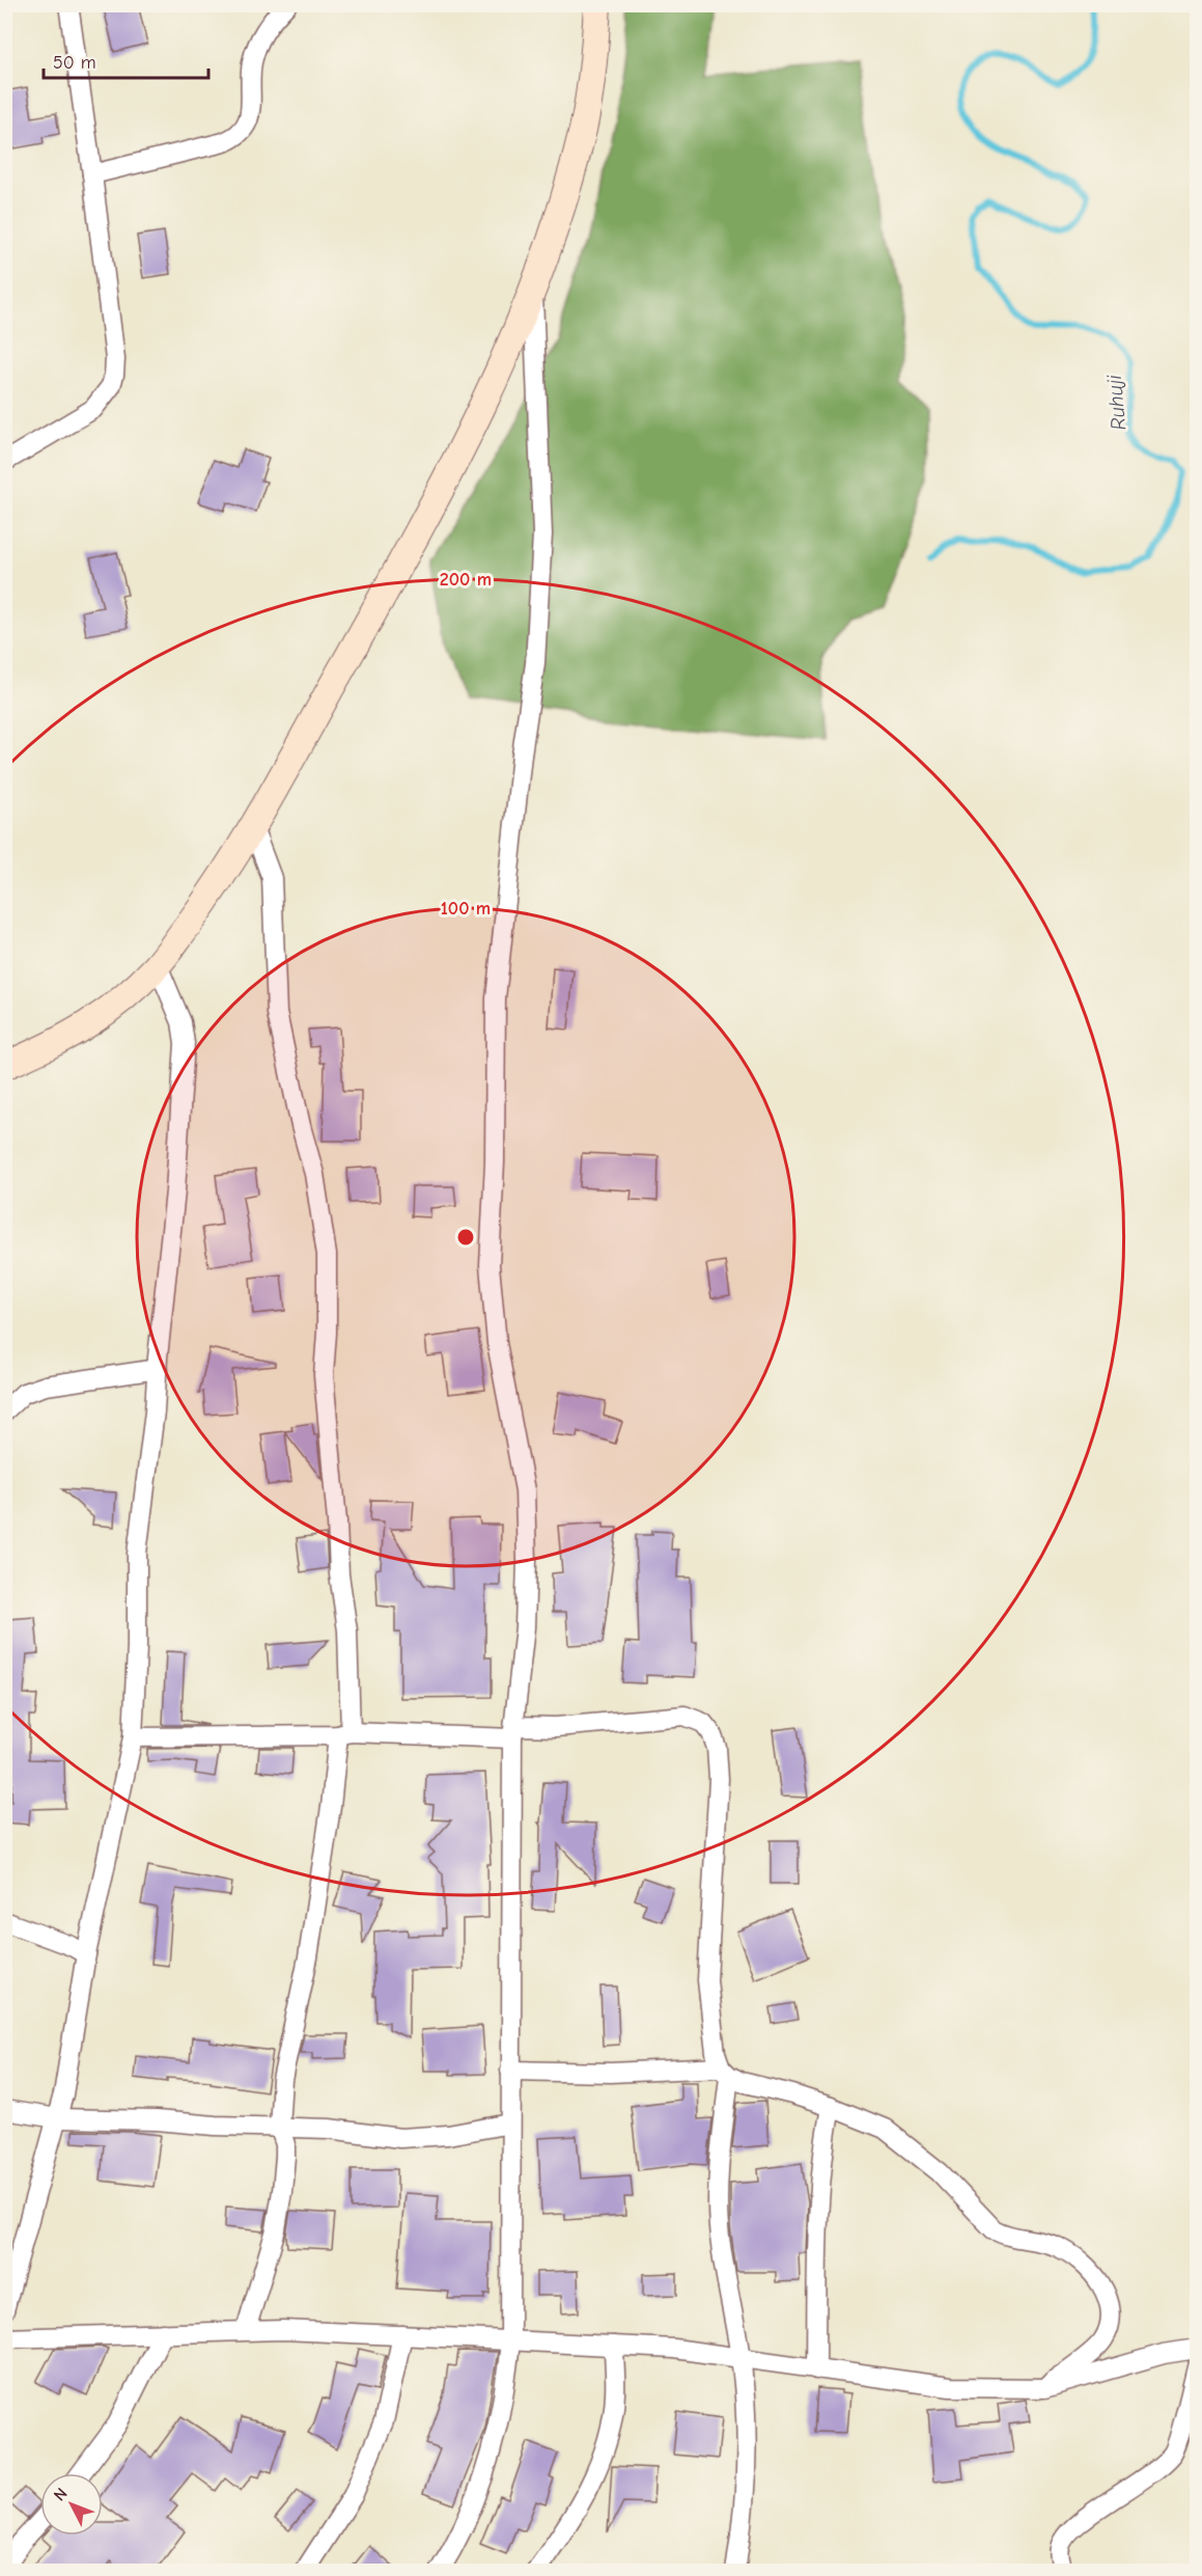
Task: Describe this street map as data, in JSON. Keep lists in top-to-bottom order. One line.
{"water":["Ruhuji"],"scale_bar":"50 m","north":"top left","rings":["200 m","100 m"]}
